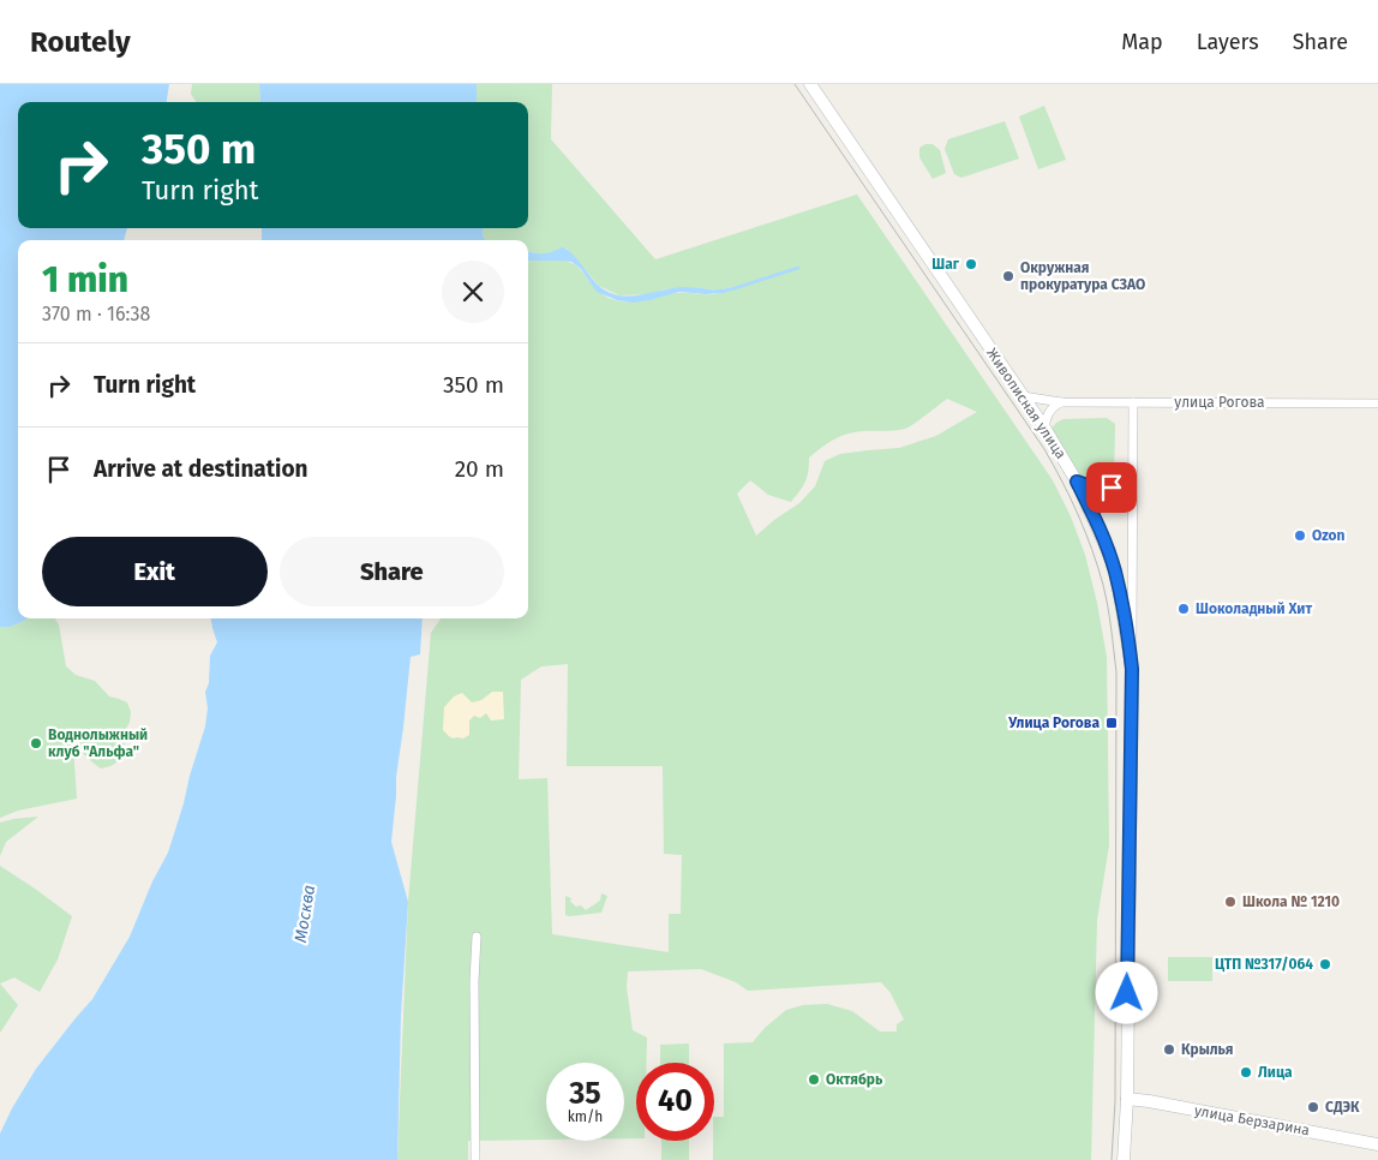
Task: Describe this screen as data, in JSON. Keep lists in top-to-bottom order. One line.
{"streets":{"street":["улица Рогова","Живописная улица","улица Берзарина"]},"crossings":[["улица Рогова","Живописная улица"],["Живописная улица","улица Берзарина"]],"water":["Москва"],"places":{"other":["Шаг","Окружная прокуратура СЗАО","Ozon","Шоколадный Хит","Воднолыжный клуб \"Альфа\"","Школа № 1210","ЦТП №317/064","Крылья","Лица","Октябрь","СДЭК"],"transit":["Улица Рогова"]},"page":{"header":"Routely","nav":["Map","Layers","Share"],"turn":["350 m","Turn right"],"heading":["1 min","370 m · 16:38"],"list":[{"name":"Turn right","value":"350 m"},{"name":"Arrive at destination","value":"20 m"}],"buttons":["Exit","Share"],"speed":"35 km/h","limit":"40"}}
